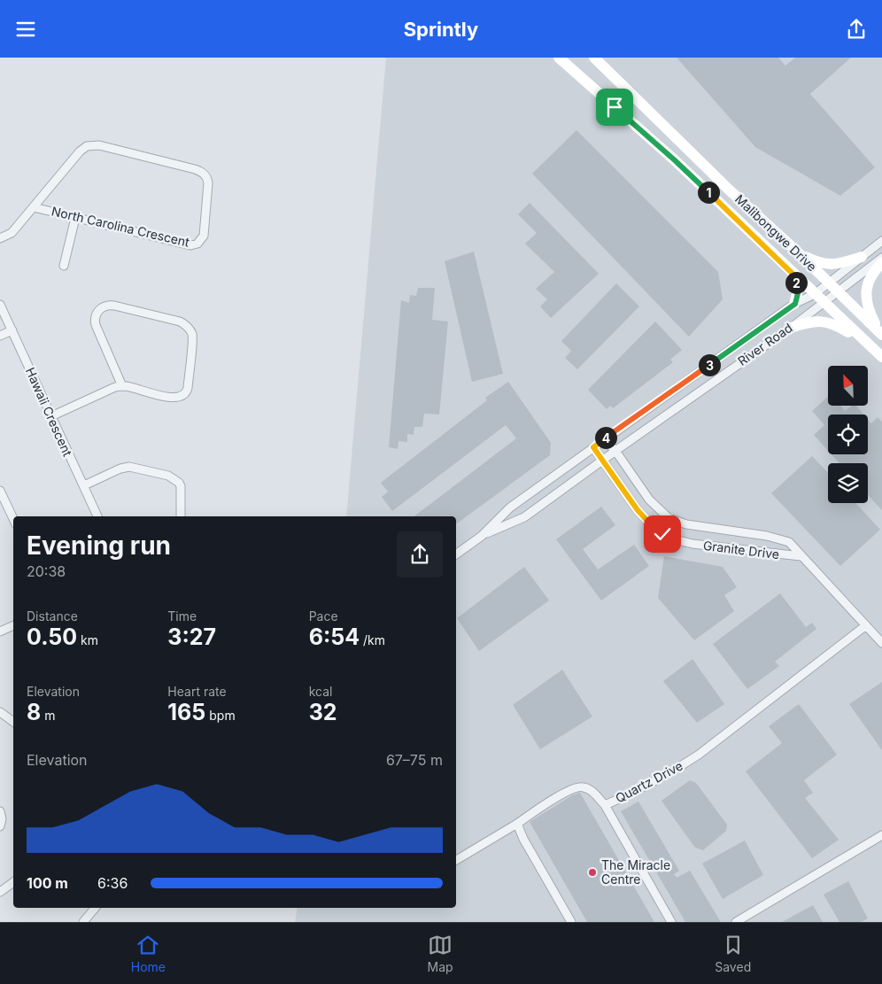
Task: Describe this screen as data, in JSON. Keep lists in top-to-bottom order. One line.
{"streets":{"main road":["Malibongwe Drive"],"street":["North Carolina Crescent","River Road","Hawaii Crescent","Granite Drive","Quartz Drive"]},"crossings":[["Malibongwe Drive","River Road"],["River Road","Granite Drive"],["Granite Drive","Quartz Drive"]],"places":["The Miracle Centre"],"north":"top left","page":{"header":"Sprintly","pins":["1","2","3","4"],"heading":["Evening run","20:38"],"stats":[["Distance","0.50 km"],["Time","3:27"],["Pace","6:54 /km"],["Elevation","8 m"],["Heart rate","165 bpm"],["kcal","32"]],"chart":["Elevation","67–75 m"],"list":[{"name":"100 m","note":"6:36"}],"tabs":["Home","Map","Saved"]}}
